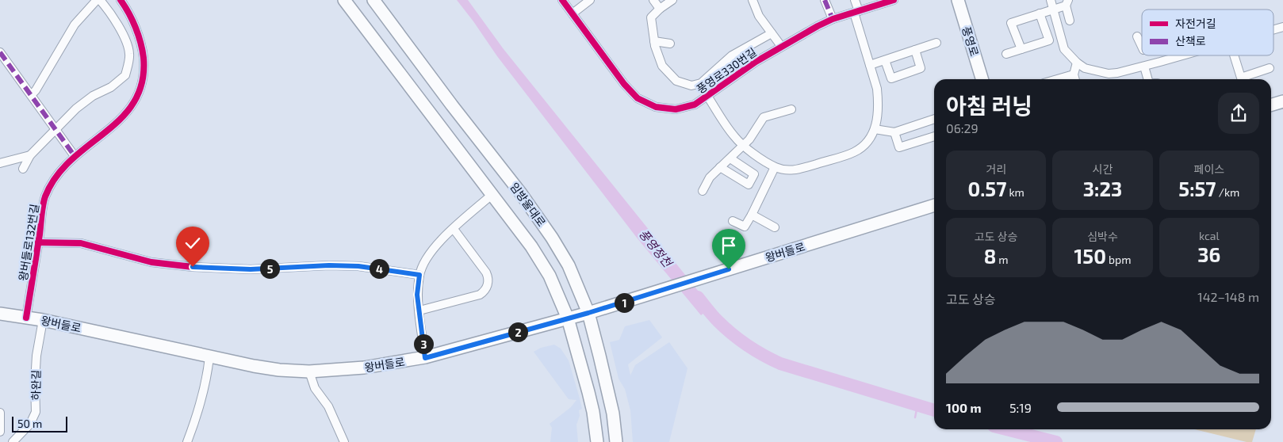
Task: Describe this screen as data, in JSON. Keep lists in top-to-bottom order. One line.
{"streets":{"main road":["풍영로","임방울대로","왕버들로"],"street":["풍영로330번길","왕버들로132번길","하완길"]},"crossings":[["임방울대로","왕버들로"],["왕버들로132번길","왕버들로"],["왕버들로","하완길"]],"water":["풍영정천"],"legend":["자전거길","산책로"],"scale_bar":"50 m","page":{"heading":["아침 러닝","06:29"],"stats":[["거리","0.57 km"],["시간","3:23"],["페이스","5:57 /km"],["고도 상승","8 m"],["심박수","150 bpm"],["kcal","36"]],"pins":["4","5","1","2","3"],"chart":["고도 상승","142–148 m"],"list":[{"name":"100 m","note":"5:19"}],"scale":"50 m"}}
